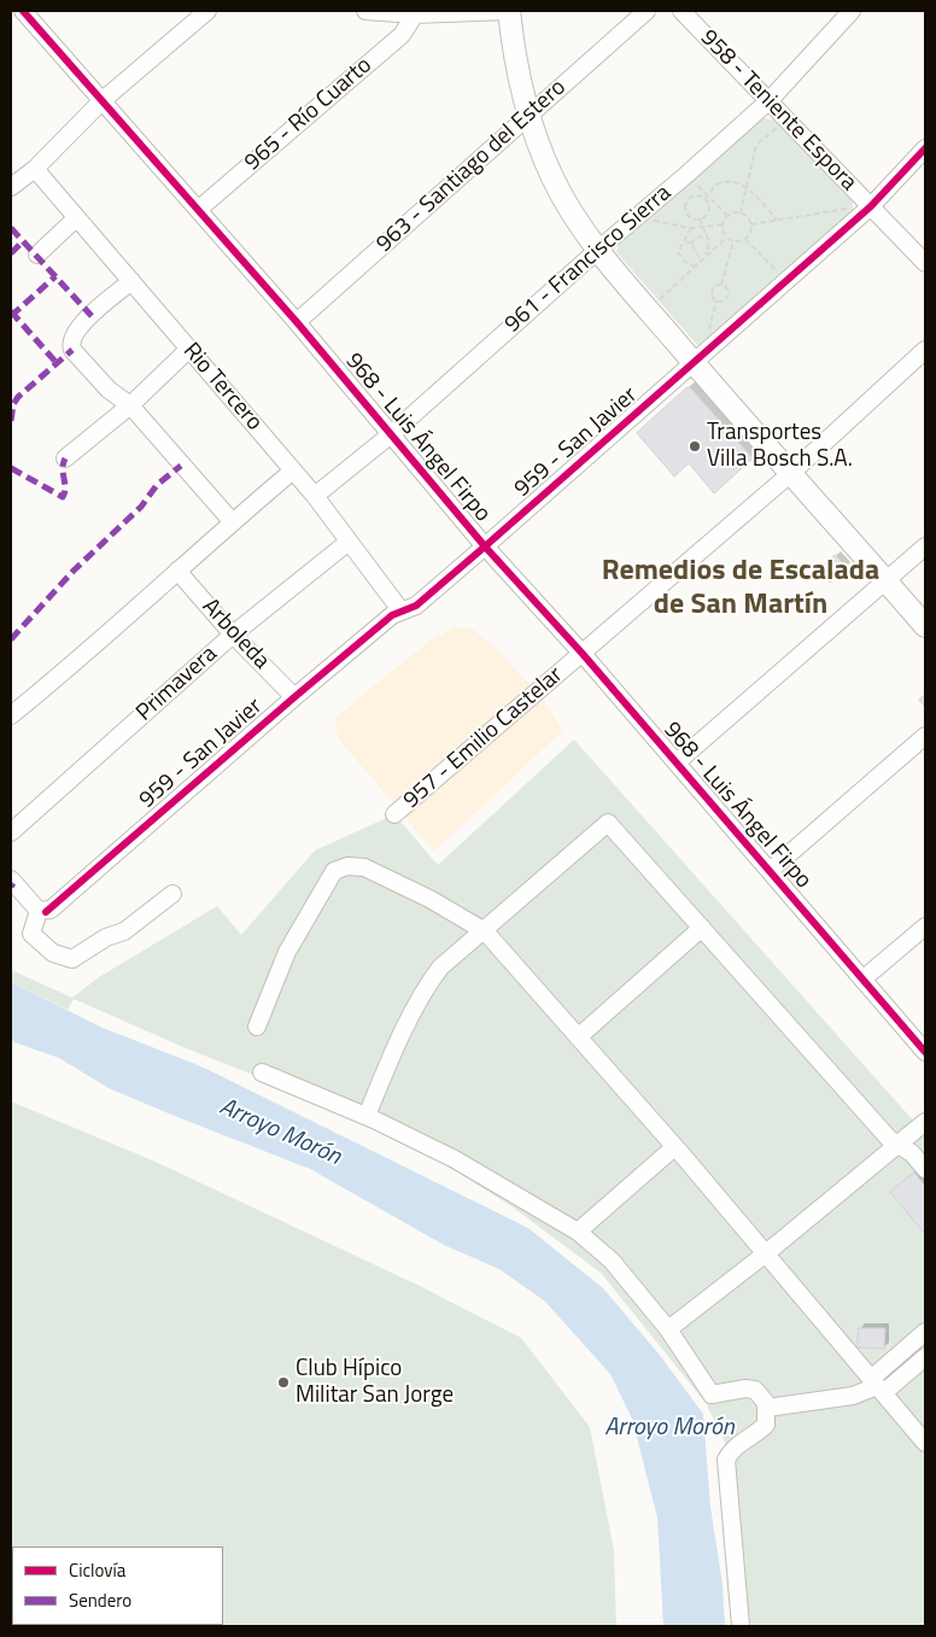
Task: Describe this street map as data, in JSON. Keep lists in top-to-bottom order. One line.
{"streets":{"street":["958 - Teniente Espora","965 - Río Cuarto","963 - Santiago del Estero","961 - Francisco Sierra","Rio Tercero","968 - Luis Ángel Firpo","959 - San Javier","Arboleda","Primavera","957 - Emilio Castelar"]},"crossings":[["958 - Teniente Espora","961 - Francisco Sierra"],["958 - Teniente Espora","959 - San Javier"],["965 - Río Cuarto","968 - Luis Ángel Firpo"],["963 - Santiago del Estero","968 - Luis Ángel Firpo"],["961 - Francisco Sierra","Rio Tercero"],["961 - Francisco Sierra","968 - Luis Ángel Firpo"],["Rio Tercero","959 - San Javier"],["Rio Tercero","Primavera"],["968 - Luis Ángel Firpo","959 - San Javier"],["968 - Luis Ángel Firpo","957 - Emilio Castelar"],["959 - San Javier","Arboleda"],["Arboleda","Primavera"]],"districts":["Remedios de Escalada de San Martín"],"water":["Arroyo Morón"],"places":["Transportes Villa Bosch S.A.","Club Hípico Militar San Jorge"],"legend":["Ciclovía","Sendero"]}
